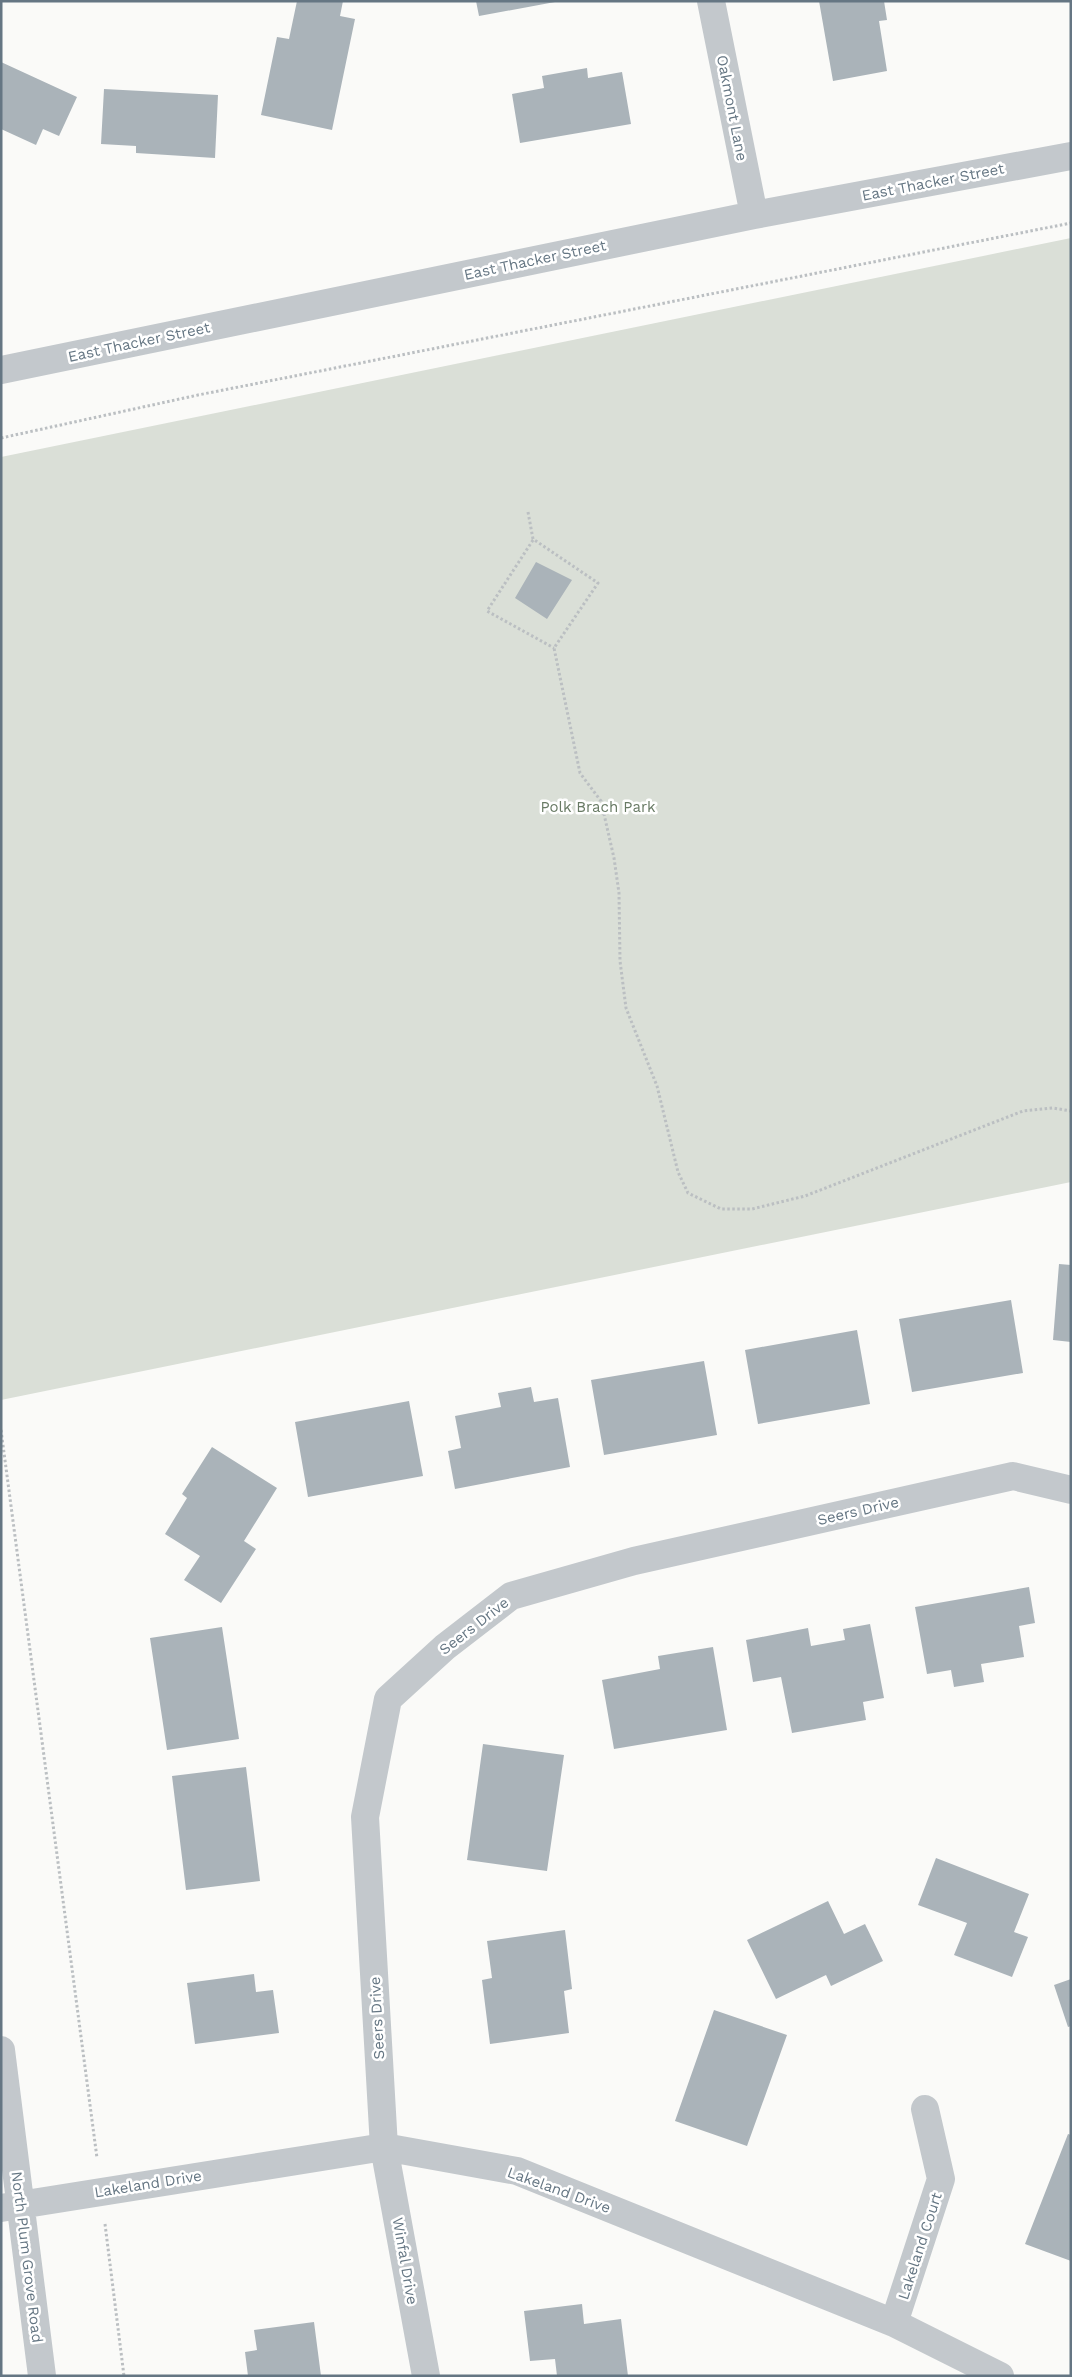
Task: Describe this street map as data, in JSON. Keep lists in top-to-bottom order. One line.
{"streets":{"street":["Oakmont Lane","East Thacker Street","Seers Drive","Lakeland Drive","Lakeland Court","North Plum Grove Road","Winfal Drive"]},"crossings":[["Oakmont Lane","East Thacker Street"],["Seers Drive","Lakeland Drive"],["Seers Drive","Winfal Drive"],["Lakeland Drive","Lakeland Court"],["Lakeland Drive","North Plum Grove Road"],["Lakeland Drive","Winfal Drive"]],"parks":["Polk Brach Park"]}
